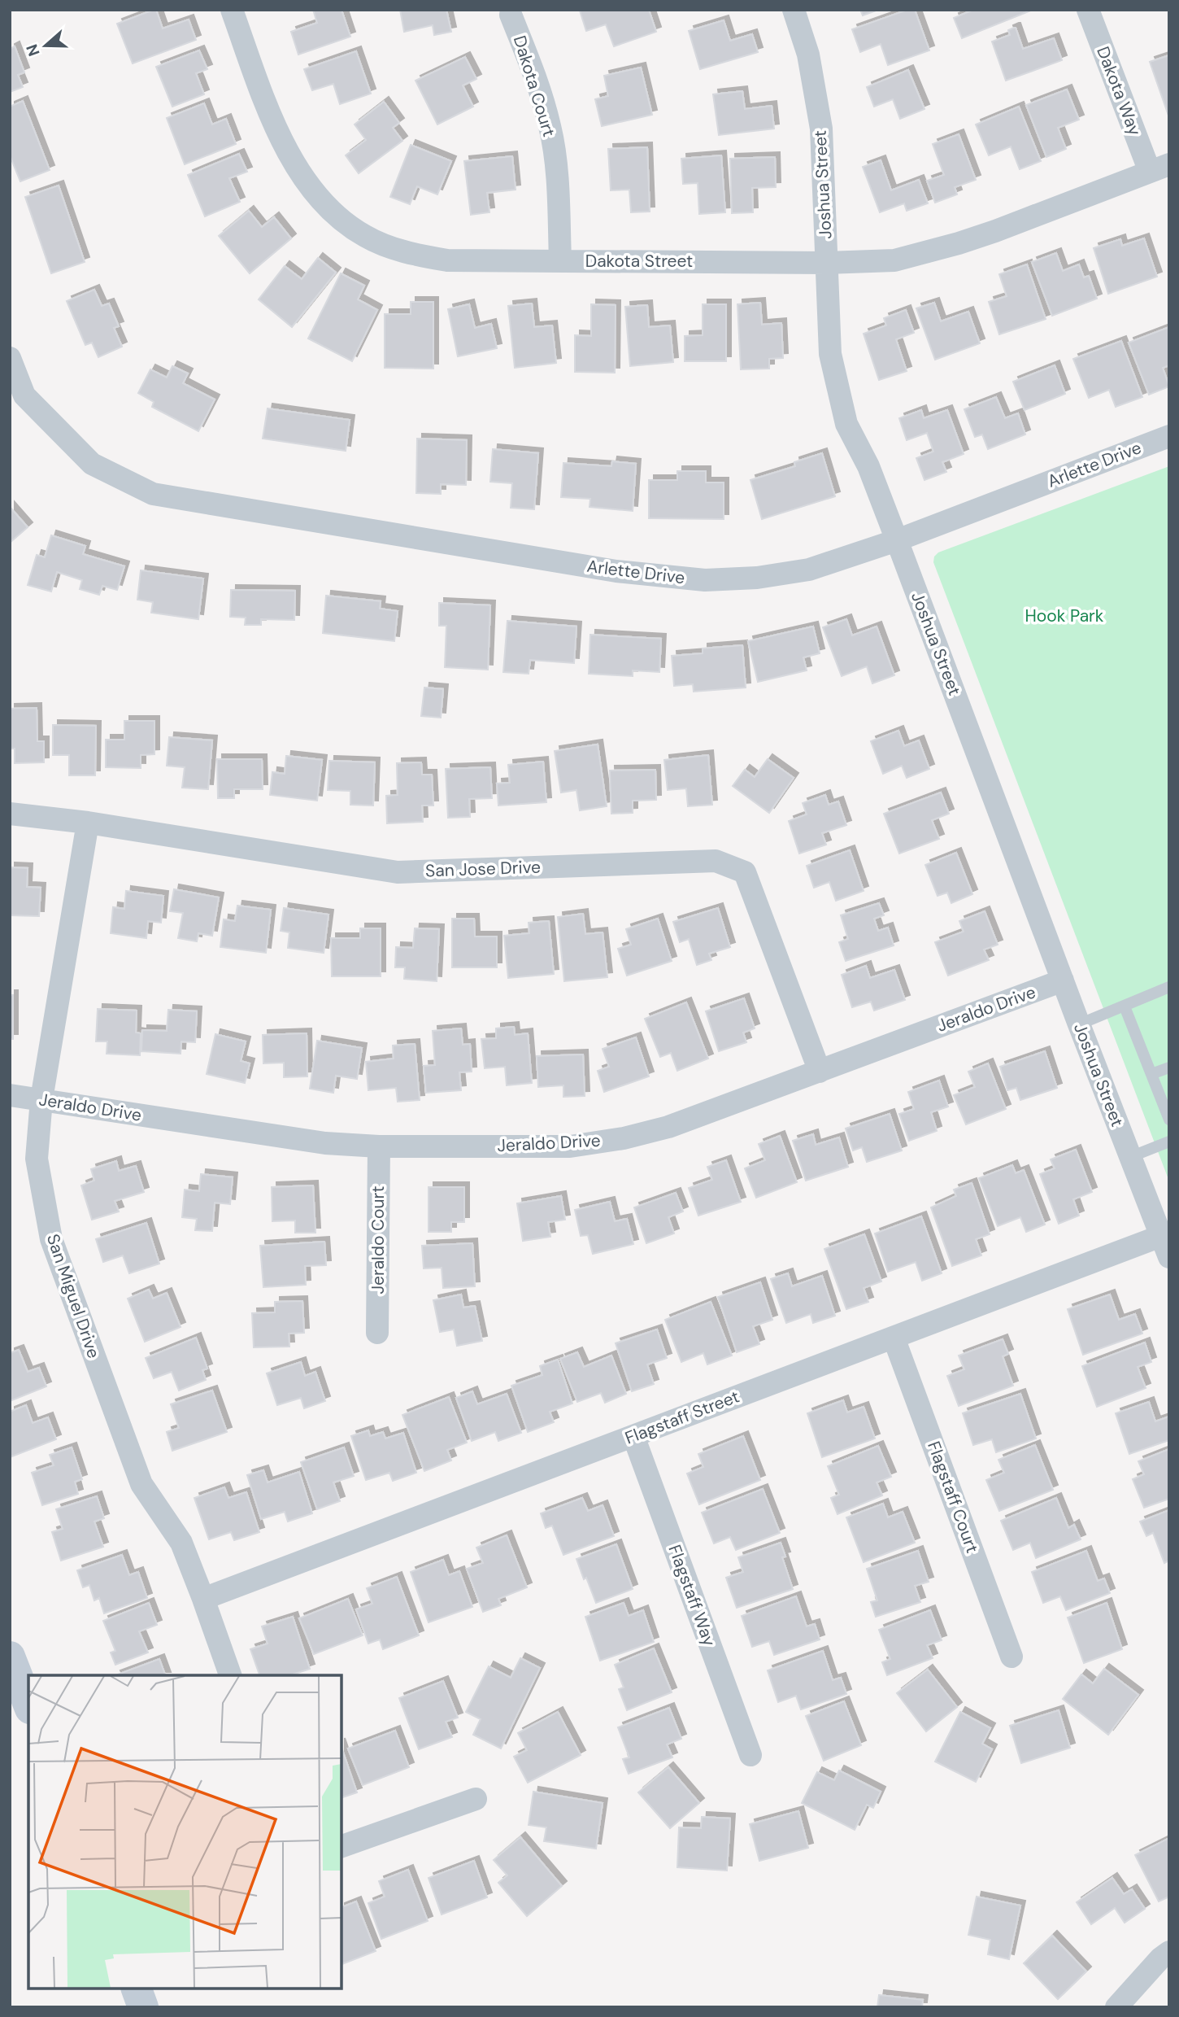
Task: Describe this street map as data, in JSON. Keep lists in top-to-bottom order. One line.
{"streets":{"street":["Dakota Court","Dakota Way","Joshua Street","Dakota Street","Arlette Drive","San Jose Drive","Jeraldo Drive","Jeraldo Court","San Miguel Drive","Flagstaff Street","Flagstaff Court","Flagstaff Way"]},"crossings":[["Dakota Court","Dakota Street"],["Dakota Way","Dakota Street"],["Joshua Street","Dakota Street"],["Joshua Street","Arlette Drive"],["Joshua Street","Jeraldo Drive"],["Joshua Street","Flagstaff Street"],["San Jose Drive","Jeraldo Drive"],["San Jose Drive","San Miguel Drive"],["Jeraldo Drive","Jeraldo Court"],["Jeraldo Drive","San Miguel Drive"],["San Miguel Drive","Flagstaff Street"],["Flagstaff Street","Flagstaff Court"],["Flagstaff Street","Flagstaff Way"]],"parks":["Hook Park"],"north":"left"}
